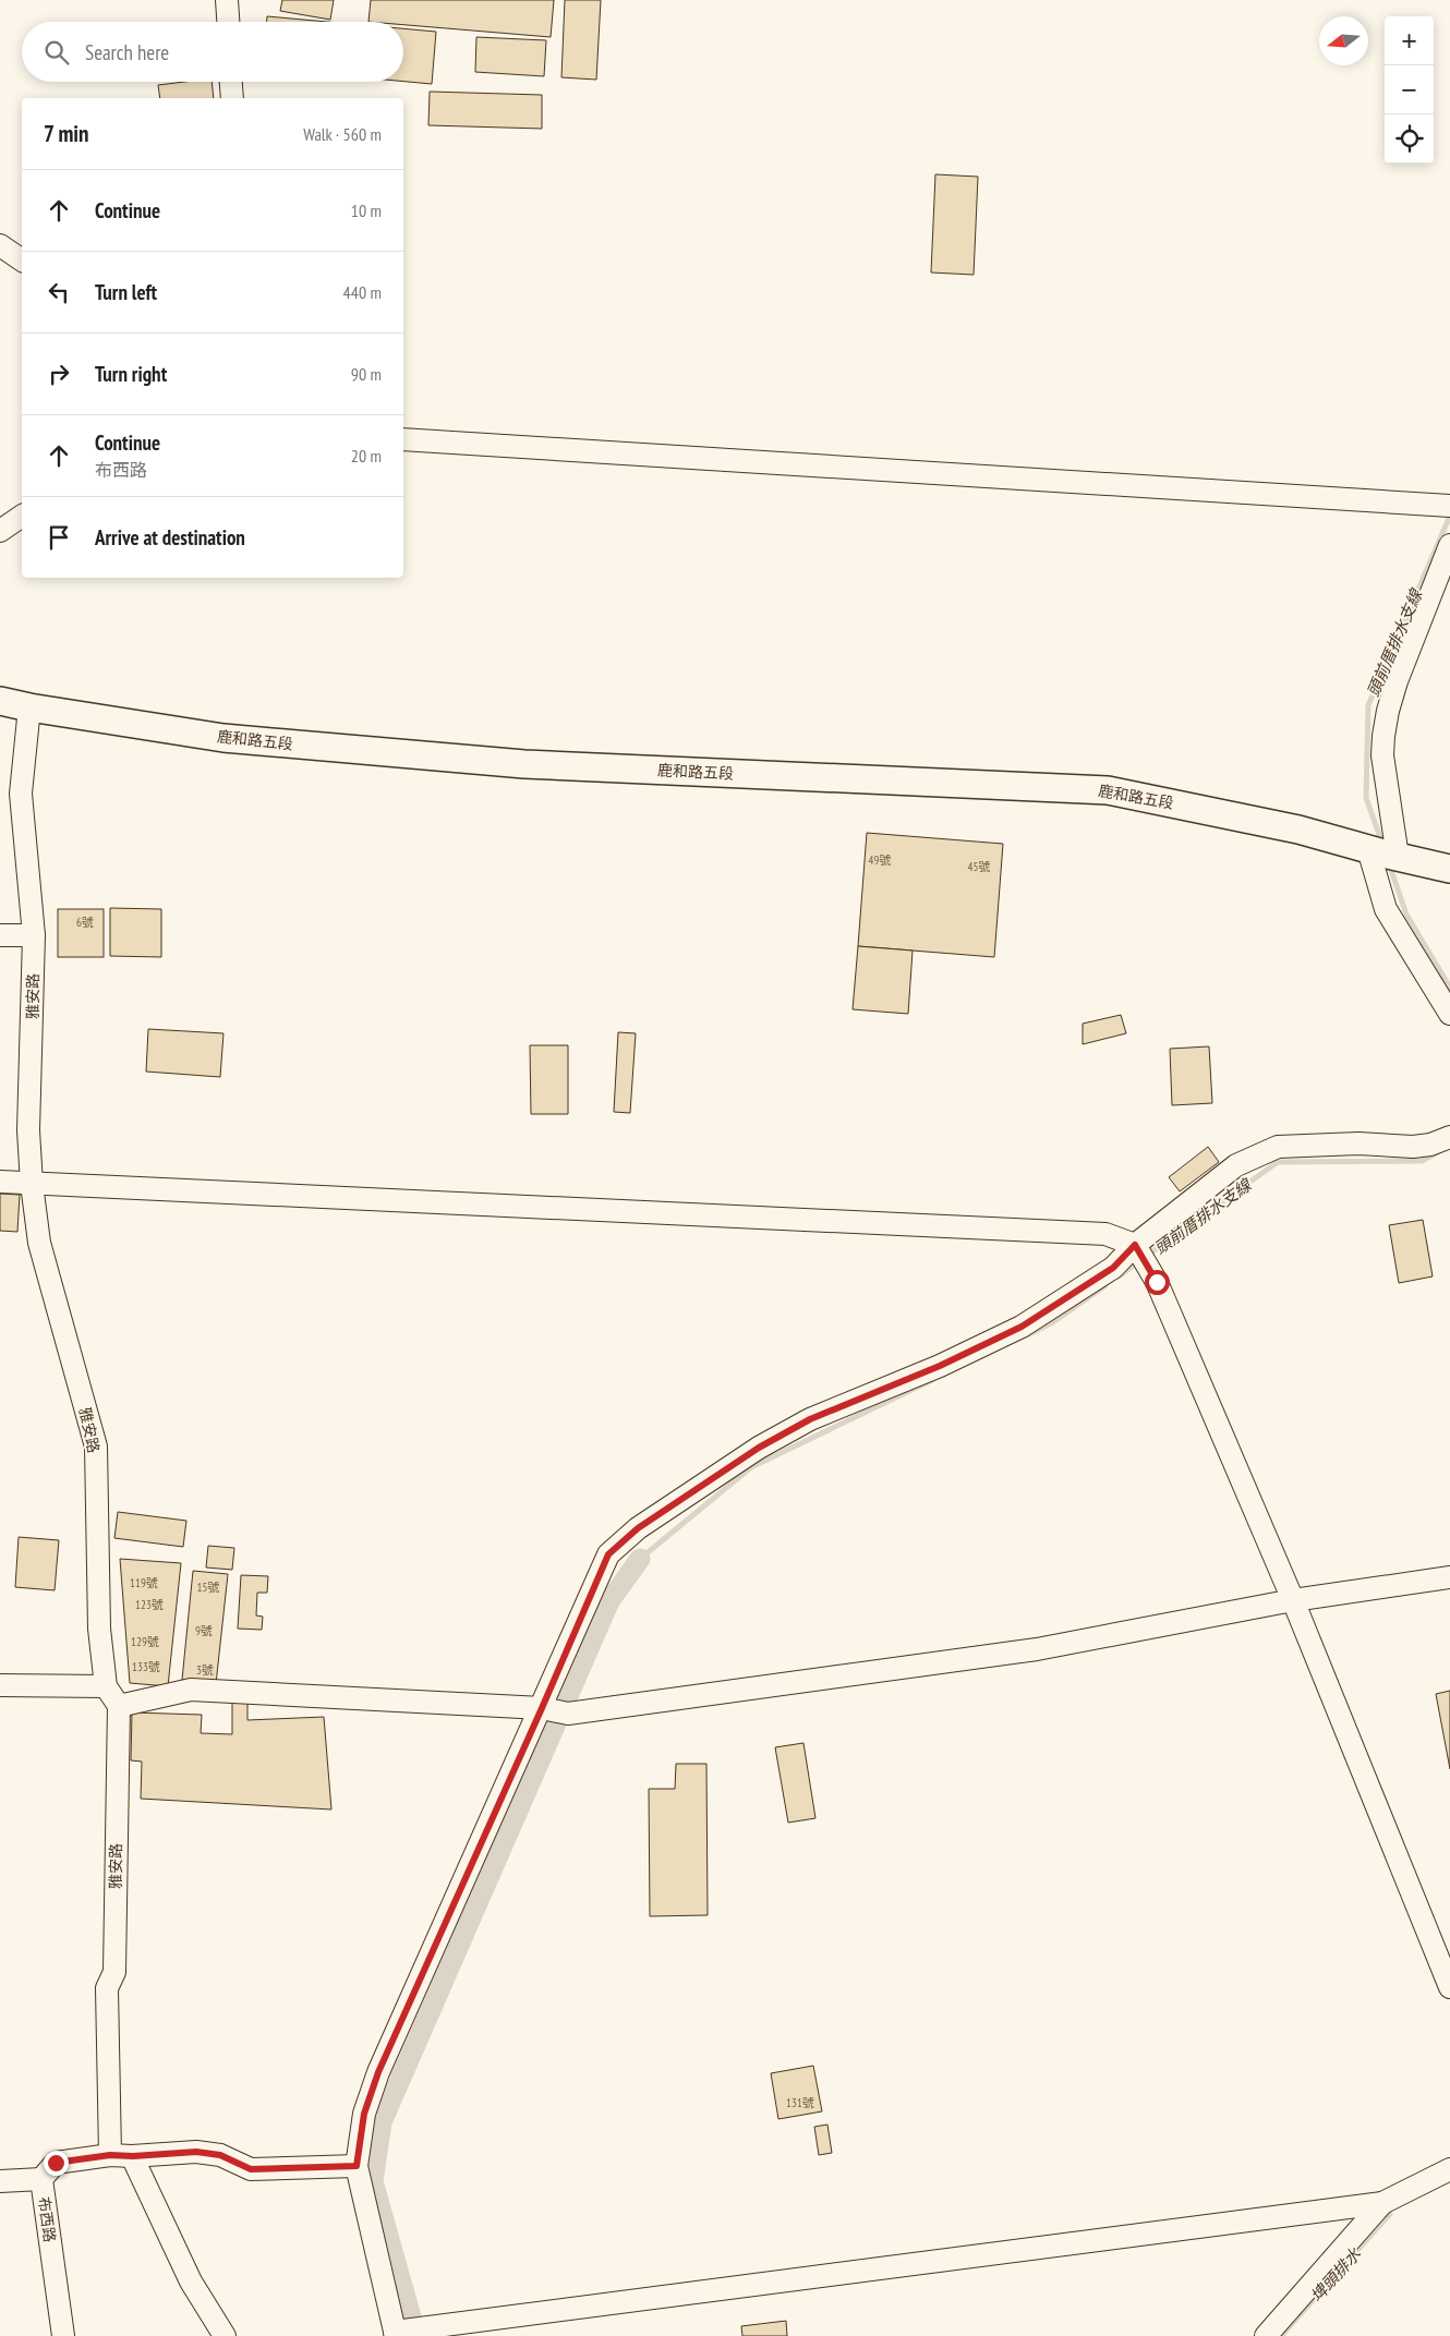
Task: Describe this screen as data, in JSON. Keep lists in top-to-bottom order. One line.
{"streets":{"main road":["鹿和路五段"],"street":["雅安路","布西路"]},"crossings":[["鹿和路五段","雅安路"],["雅安路","布西路"]],"water":["頭前厝排水支線","埤頭排水"],"house_numbers":["49號","45號","6號","119號","15號","123號","9號","129號","133號","3號","131號"],"north":"left","page":{"map_buttons":["+","−"],"search":"Search here","heading":["7 min","Walk · 560 m"],"list":[["Continue","10 m"],["Turn left","440 m"],["Turn right","90 m"],["Continue","布西路","20 m"],"Arrive at destination"]}}
